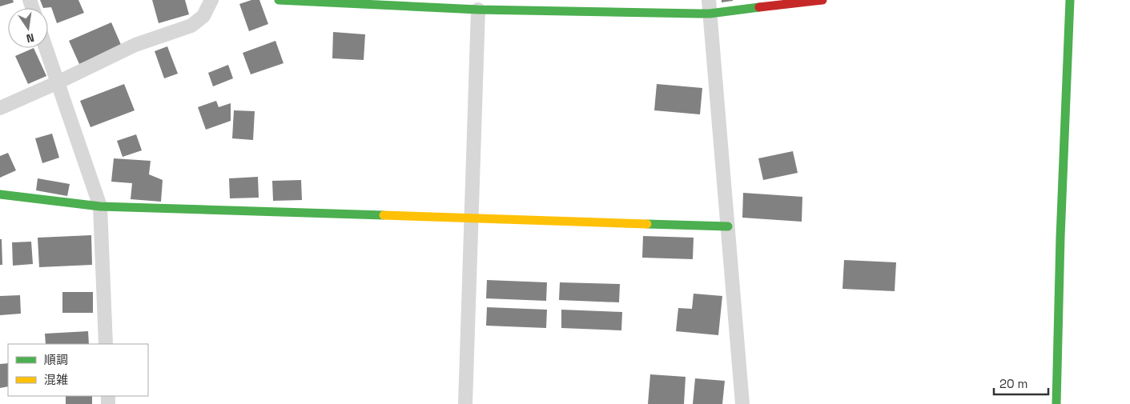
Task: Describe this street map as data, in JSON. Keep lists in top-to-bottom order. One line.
{"legend":["順調","混雑"],"scale_bar":"20 m","north":"bottom"}
